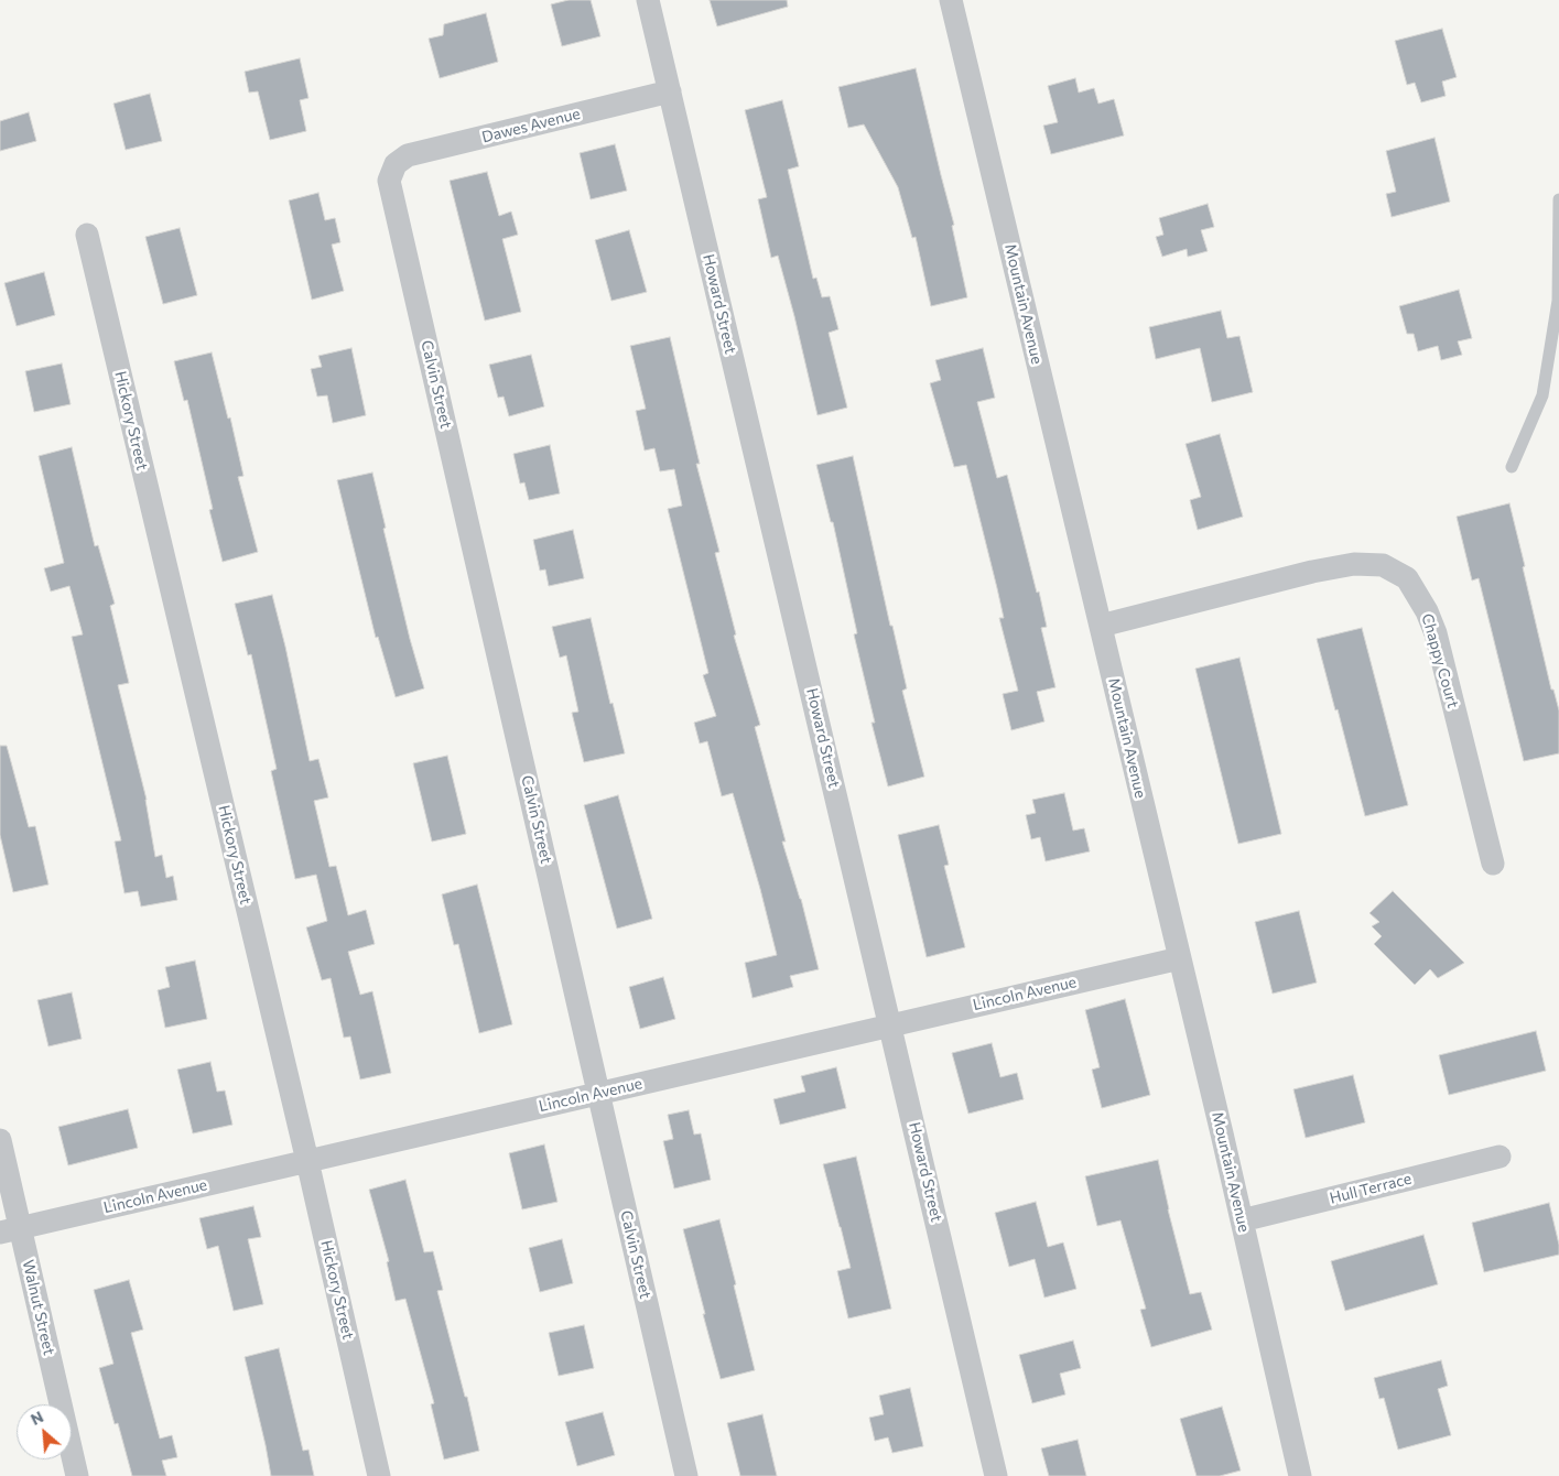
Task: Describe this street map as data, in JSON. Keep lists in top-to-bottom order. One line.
{"streets":{"street":["Dawes Avenue","Howard Street","Mountain Avenue","Calvin Street","Hickory Street","Chappy Court","Lincoln Avenue","Hull Terrace","Walnut Street"]},"crossings":[["Dawes Avenue","Howard Street"],["Dawes Avenue","Calvin Street"],["Howard Street","Lincoln Avenue"],["Mountain Avenue","Chappy Court"],["Mountain Avenue","Lincoln Avenue"],["Mountain Avenue","Hull Terrace"],["Calvin Street","Lincoln Avenue"],["Hickory Street","Lincoln Avenue"],["Lincoln Avenue","Walnut Street"]],"north":"top left"}
